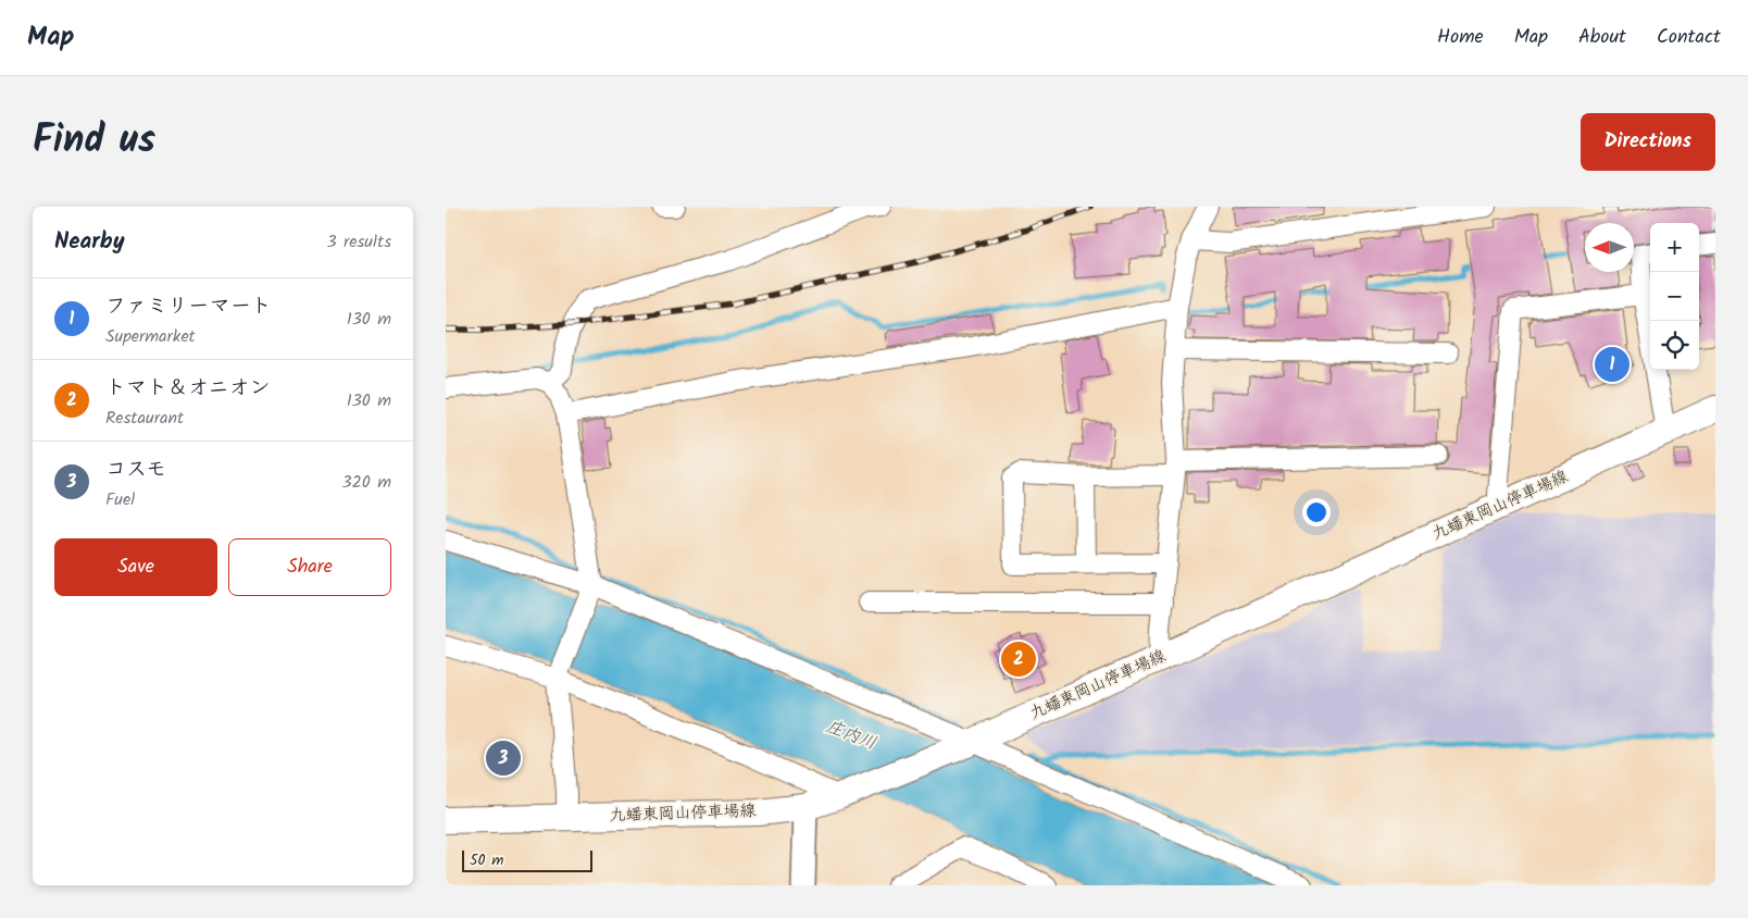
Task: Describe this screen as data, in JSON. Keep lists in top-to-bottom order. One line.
{"streets":{"main road":["九蟠東岡山停車場線"]},"water":["庄内川"],"scale_bar":"50 m","north":"left","page":{"header":"Map","nav":["Home","Map","About","Contact"],"title":"Find us","buttons":["Directions",["Save","Share"]],"heading":["Nearby","3 results"],"map_buttons":["+","−"],"list":[{"mark":"1","name":"ファミリーマート","note":"Supermarket","value":"130 m"},{"mark":"2","name":"トマト＆オニオン","note":"Restaurant","value":"130 m"},{"mark":"3","name":"コスモ","note":"Fuel","value":"320 m"}],"pins":["1","2","3"],"scale":"50 m"}}
